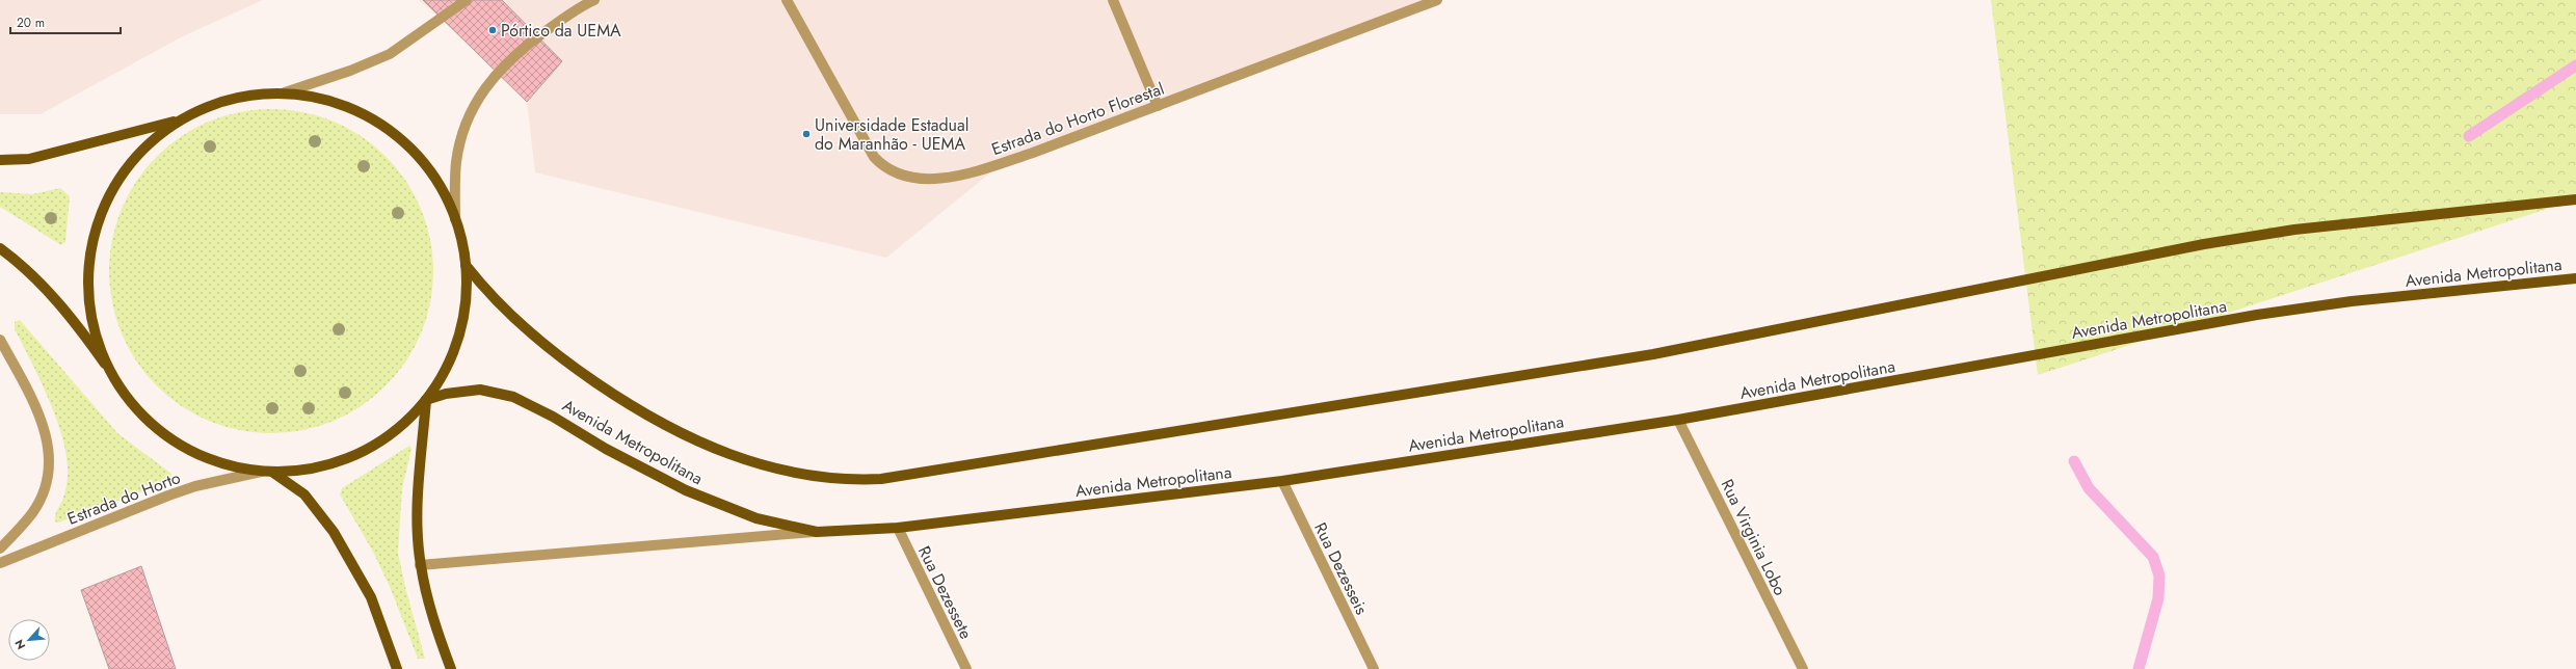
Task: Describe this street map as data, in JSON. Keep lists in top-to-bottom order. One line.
{"streets":{"main road":["Avenida Metropolitana"],"street":["Estrada do Horto Florestal","Estrada do Horto","Rua Virginia Lobo","Rua Dezesseis","Rua Dezessete"]},"crossings":[["Avenida Metropolitana","Rua Virginia Lobo"],["Avenida Metropolitana","Rua Dezesseis"],["Avenida Metropolitana","Rua Dezessete"]],"places":["Pórtico da UEMA","Universidade Estadual do Maranhão - UEMA"],"scale_bar":"20 m","north":"bottom left"}
